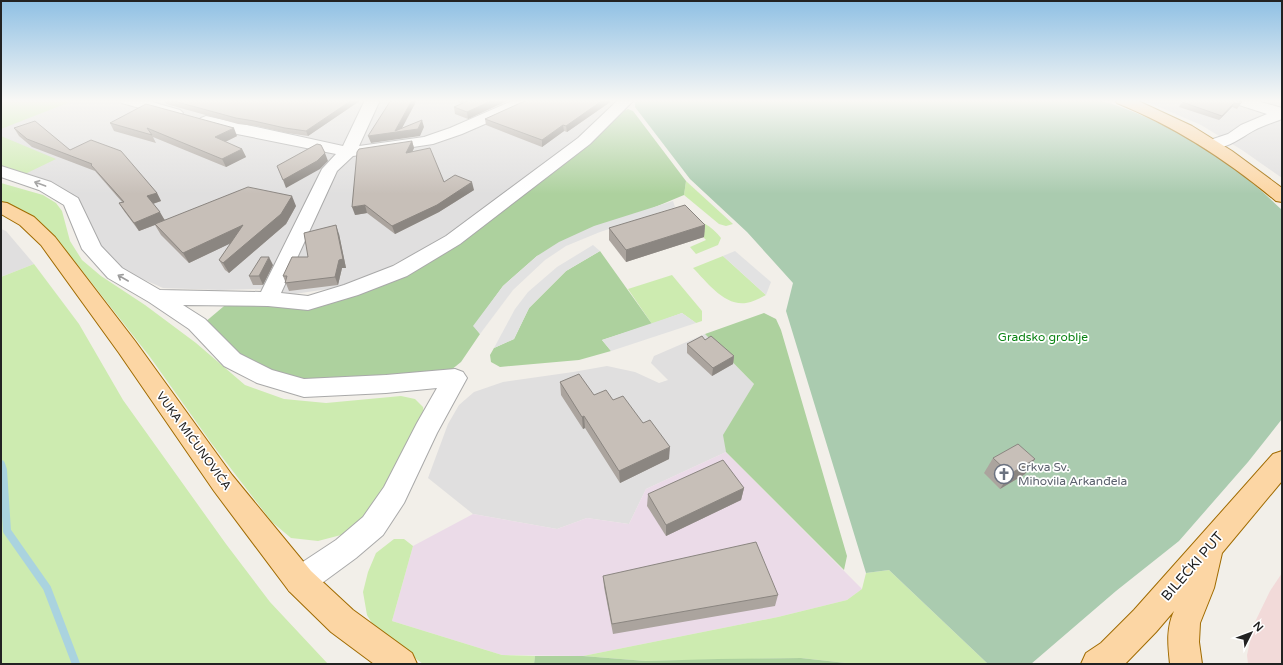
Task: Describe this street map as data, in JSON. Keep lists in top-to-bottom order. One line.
{"streets":{"main road":["VUKA MIĆUNOVIĆA","BILEĆKI PUT"]},"parks":["Gradsko groblje"],"places":{"church":["Crkva Sv. Mihovila Arkanđela"]},"north":"top right"}
